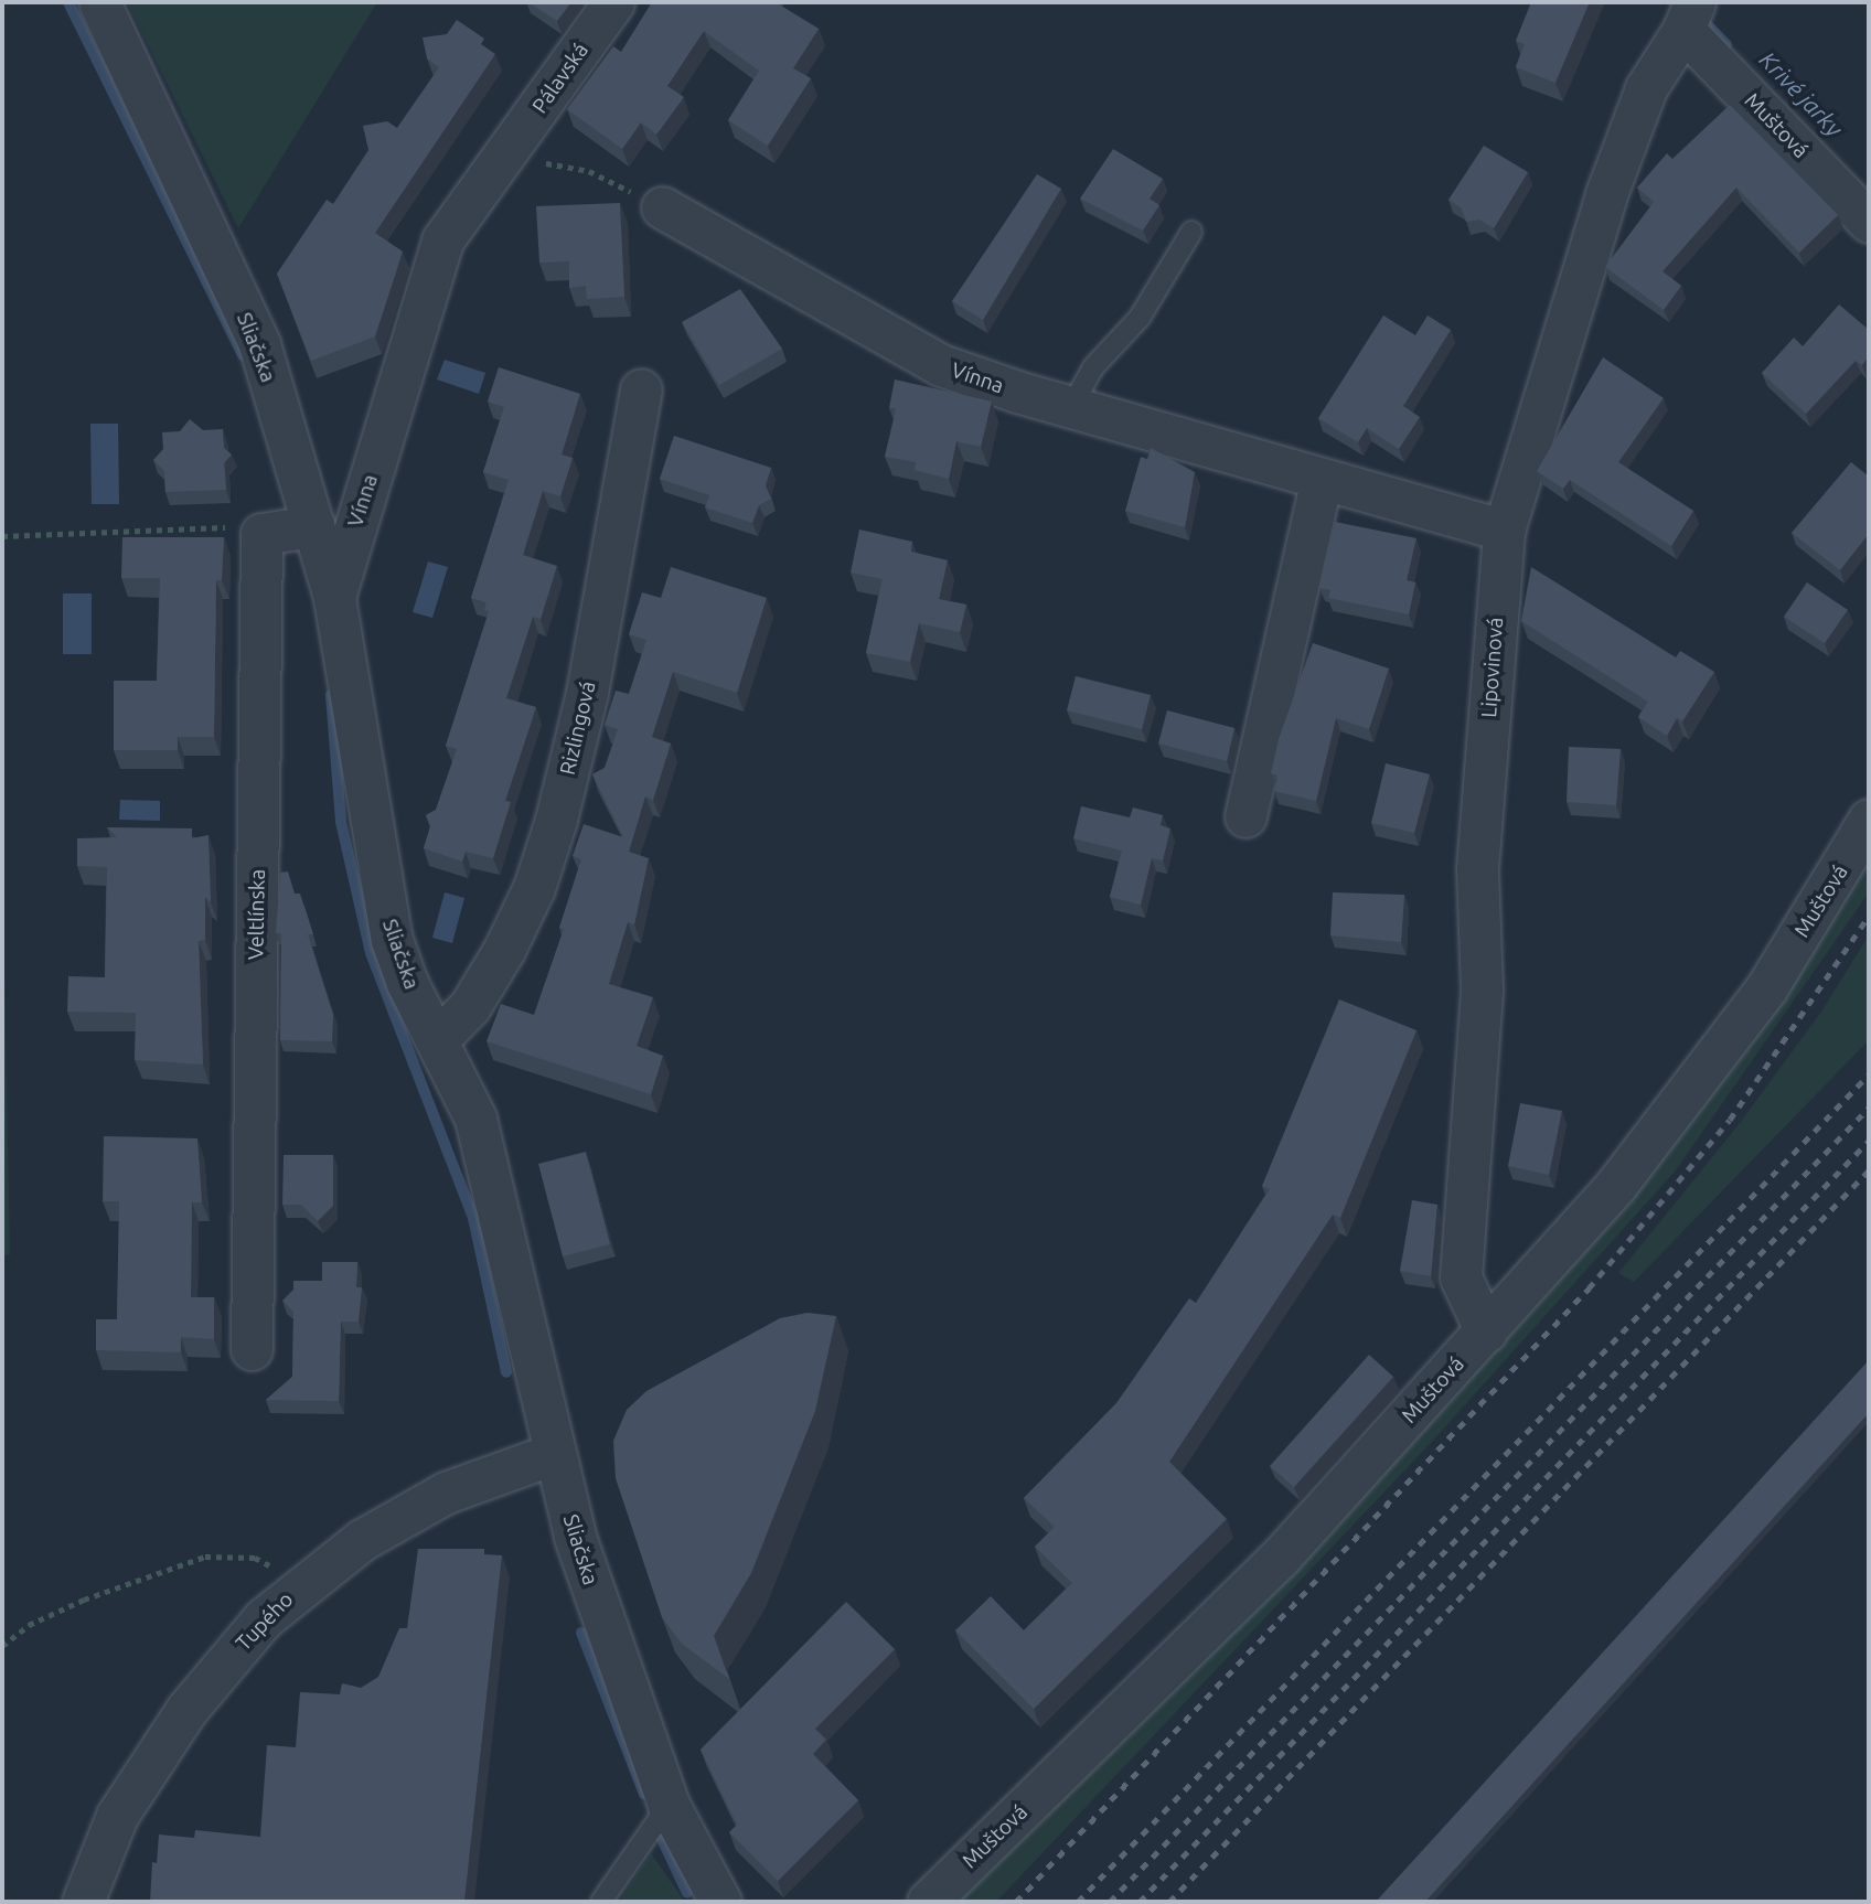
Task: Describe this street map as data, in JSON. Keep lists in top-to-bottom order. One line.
{"streets":{"street":["Pálavská","Muštová","Sliačska","Vínna","Lipovinová","Rizlingová","Veltlínska","Tupého"]},"crossings":[["Pálavská","Vínna"],["Muštová","Lipovinová"],["Sliačska","Vínna"],["Sliačska","Rizlingová"],["Sliačska","Tupého"],["Vínna","Lipovinová"]],"water":["Krivé jarky"]}
